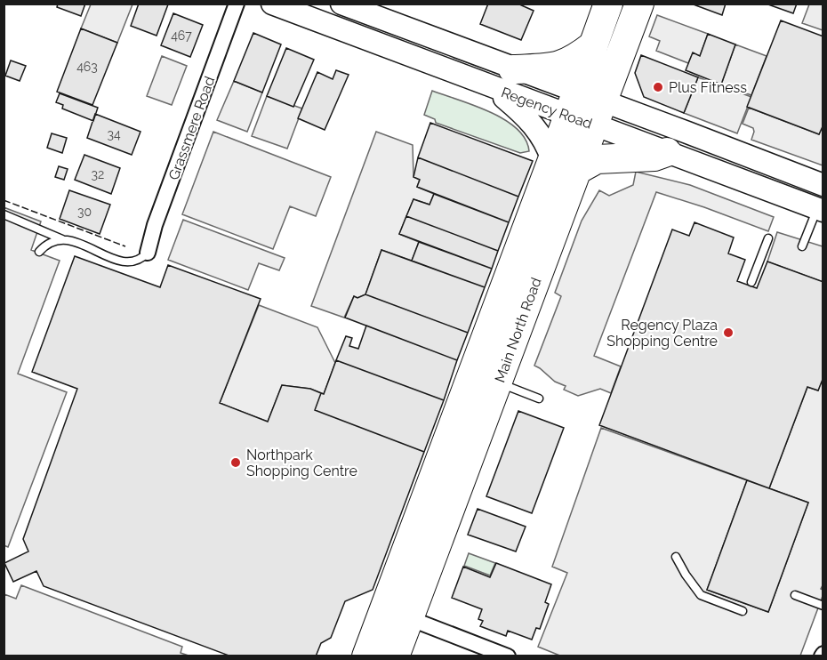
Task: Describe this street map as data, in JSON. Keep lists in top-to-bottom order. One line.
{"streets":{"highway":["Main North Road"],"main road":["Regency Road"],"street":["Grassmere Road"]},"crossings":[["Regency Road","Main North Road"]],"places":["Plus Fitness","Regency Plaza Shopping Centre","Northpark Shopping Centre"],"house_numbers":["467","463","34","32","30"]}
